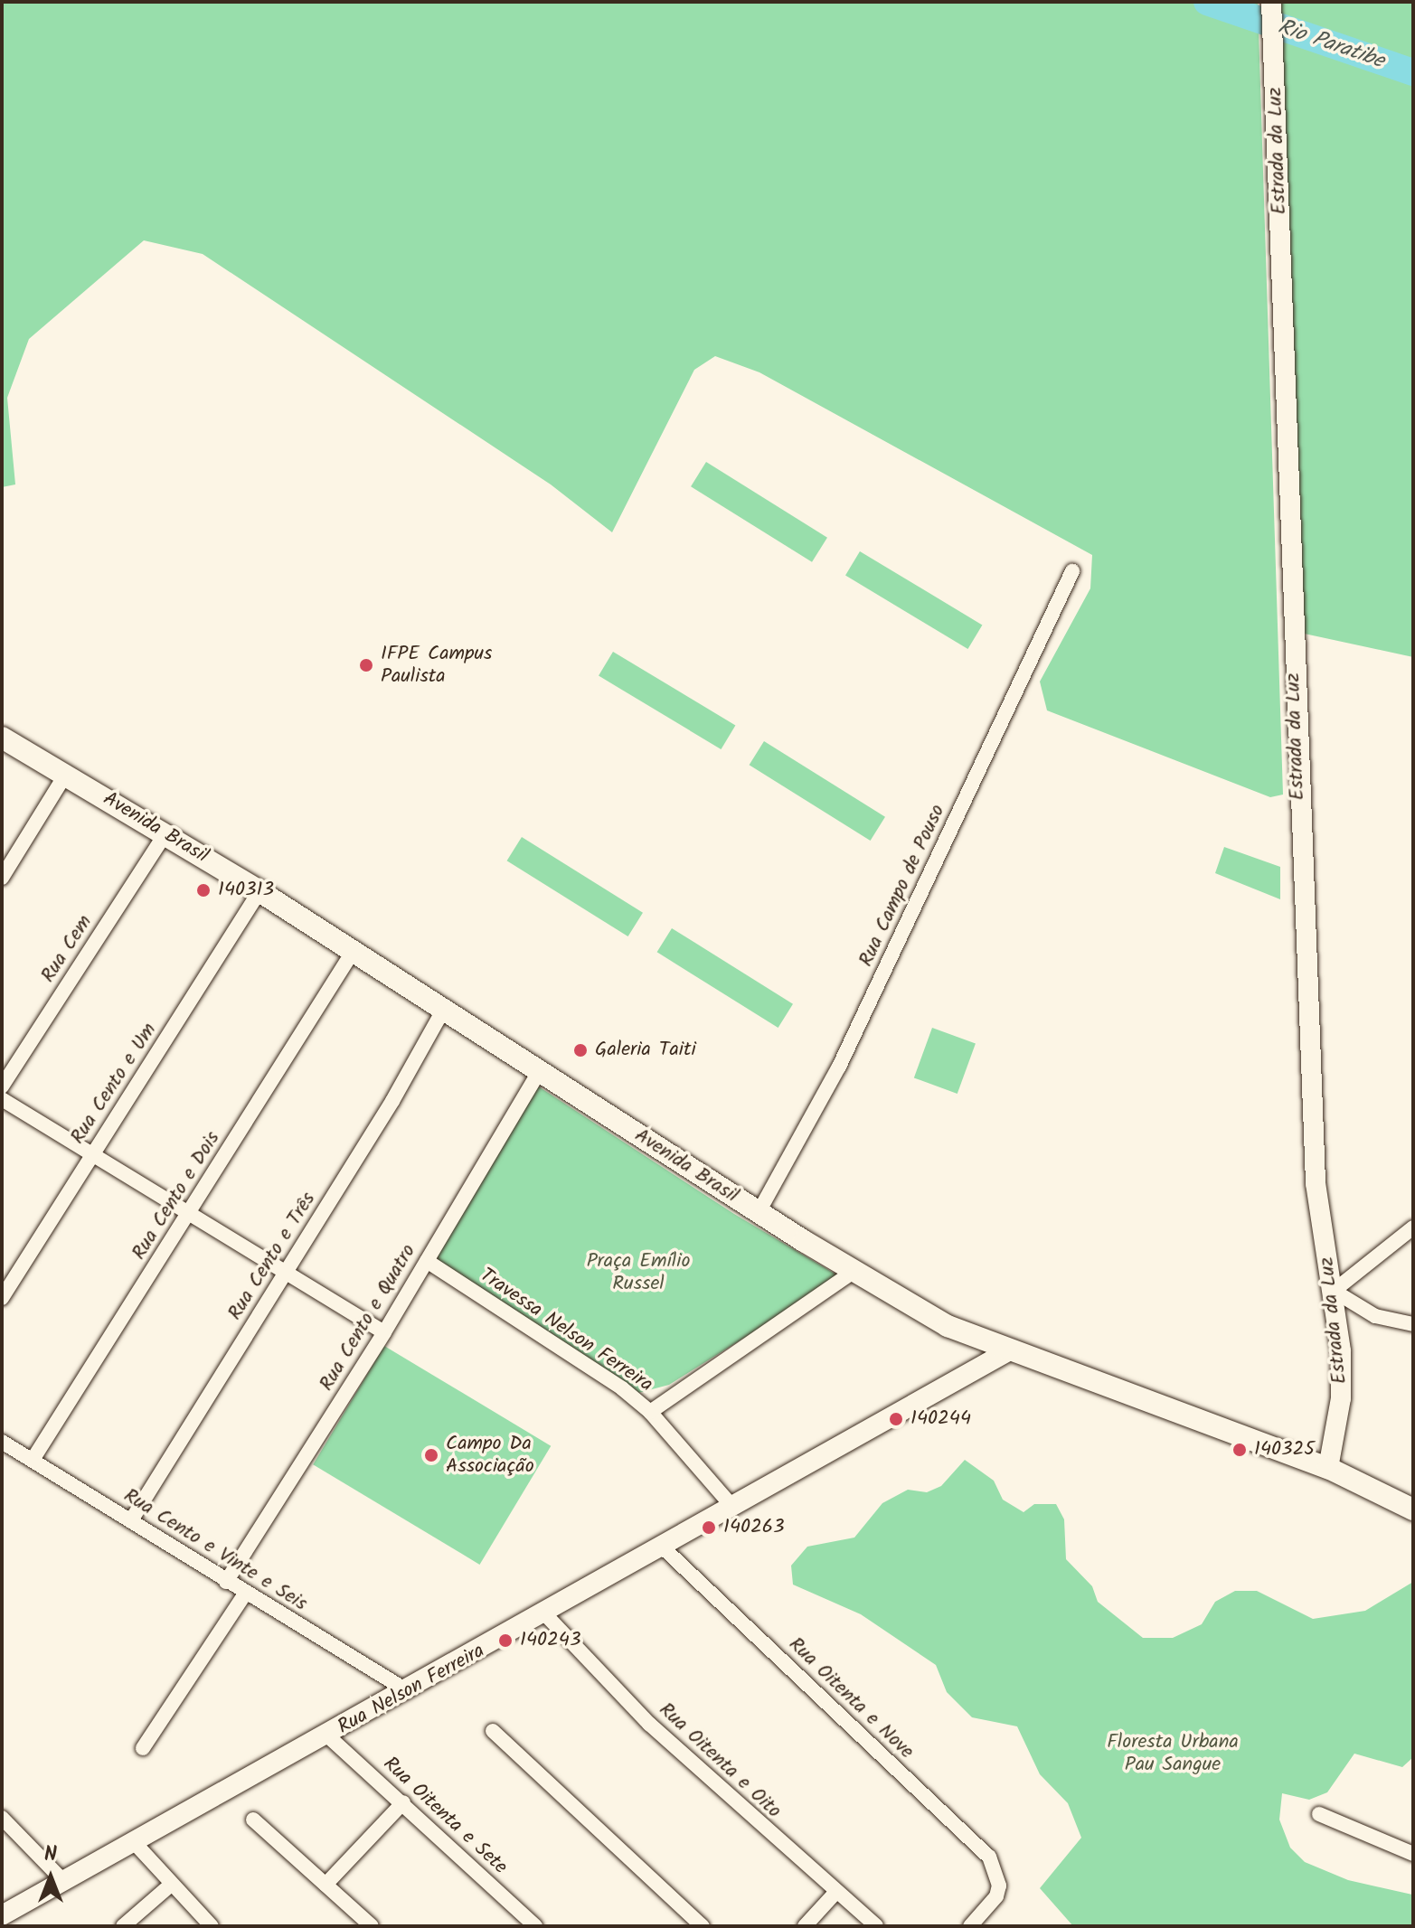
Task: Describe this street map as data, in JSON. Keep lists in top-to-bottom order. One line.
{"streets":{"main road":["Estrada da Luz","Avenida Brasil","Rua Nelson Ferreira"],"street":["Rua Campo de Pouso","Rua Cem","Rua Cento e Um","Rua Cento e Dois","Rua Cento e Três","Rua Cento e Quatro","Travessa Nelson Ferreira","Rua Cento e Vinte e Seis","Rua Oitenta e Nove","Rua Oitenta e Oito","Rua Oitenta e Sete"]},"crossings":[["Estrada da Luz","Avenida Brasil"],["Avenida Brasil","Rua Campo de Pouso"],["Avenida Brasil","Rua Cem"],["Avenida Brasil","Rua Cento e Um"],["Avenida Brasil","Rua Cento e Dois"],["Avenida Brasil","Rua Cento e Três"],["Avenida Brasil","Rua Cento e Quatro"],["Avenida Brasil","Rua Nelson Ferreira"],["Rua Cento e Dois","Rua Cento e Vinte e Seis"],["Rua Cento e Três","Rua Cento e Vinte e Seis"],["Rua Cento e Quatro","Travessa Nelson Ferreira"],["Rua Cento e Quatro","Rua Cento e Vinte e Seis"],["Travessa Nelson Ferreira","Rua Nelson Ferreira"],["Rua Cento e Vinte e Seis","Rua Nelson Ferreira"],["Rua Nelson Ferreira","Rua Oitenta e Nove"],["Rua Nelson Ferreira","Rua Oitenta e Oito"],["Rua Nelson Ferreira","Rua Oitenta e Sete"]],"water":["Rio Paratibe"],"parks":["Praça Emílio Russel","Floresta Urbana Pau Sangue"],"places":["IFPE Campus Paulista","140313","Galeria Taiti","140244","140325","Campo Da Associação","140263","140243"],"north":"top"}
